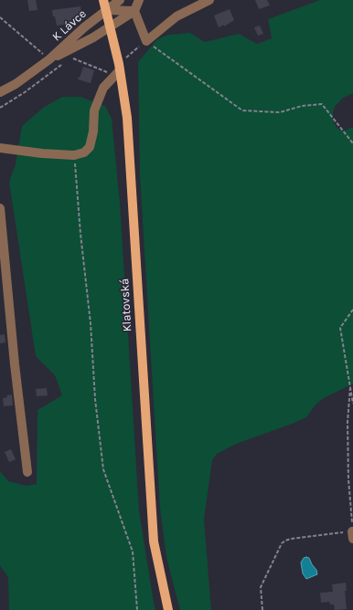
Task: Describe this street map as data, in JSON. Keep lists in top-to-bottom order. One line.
{"streets":{"main road":["Klatovská"],"street":["K Lávce"]},"crossings":[["K Lávce","Klatovská"]]}
